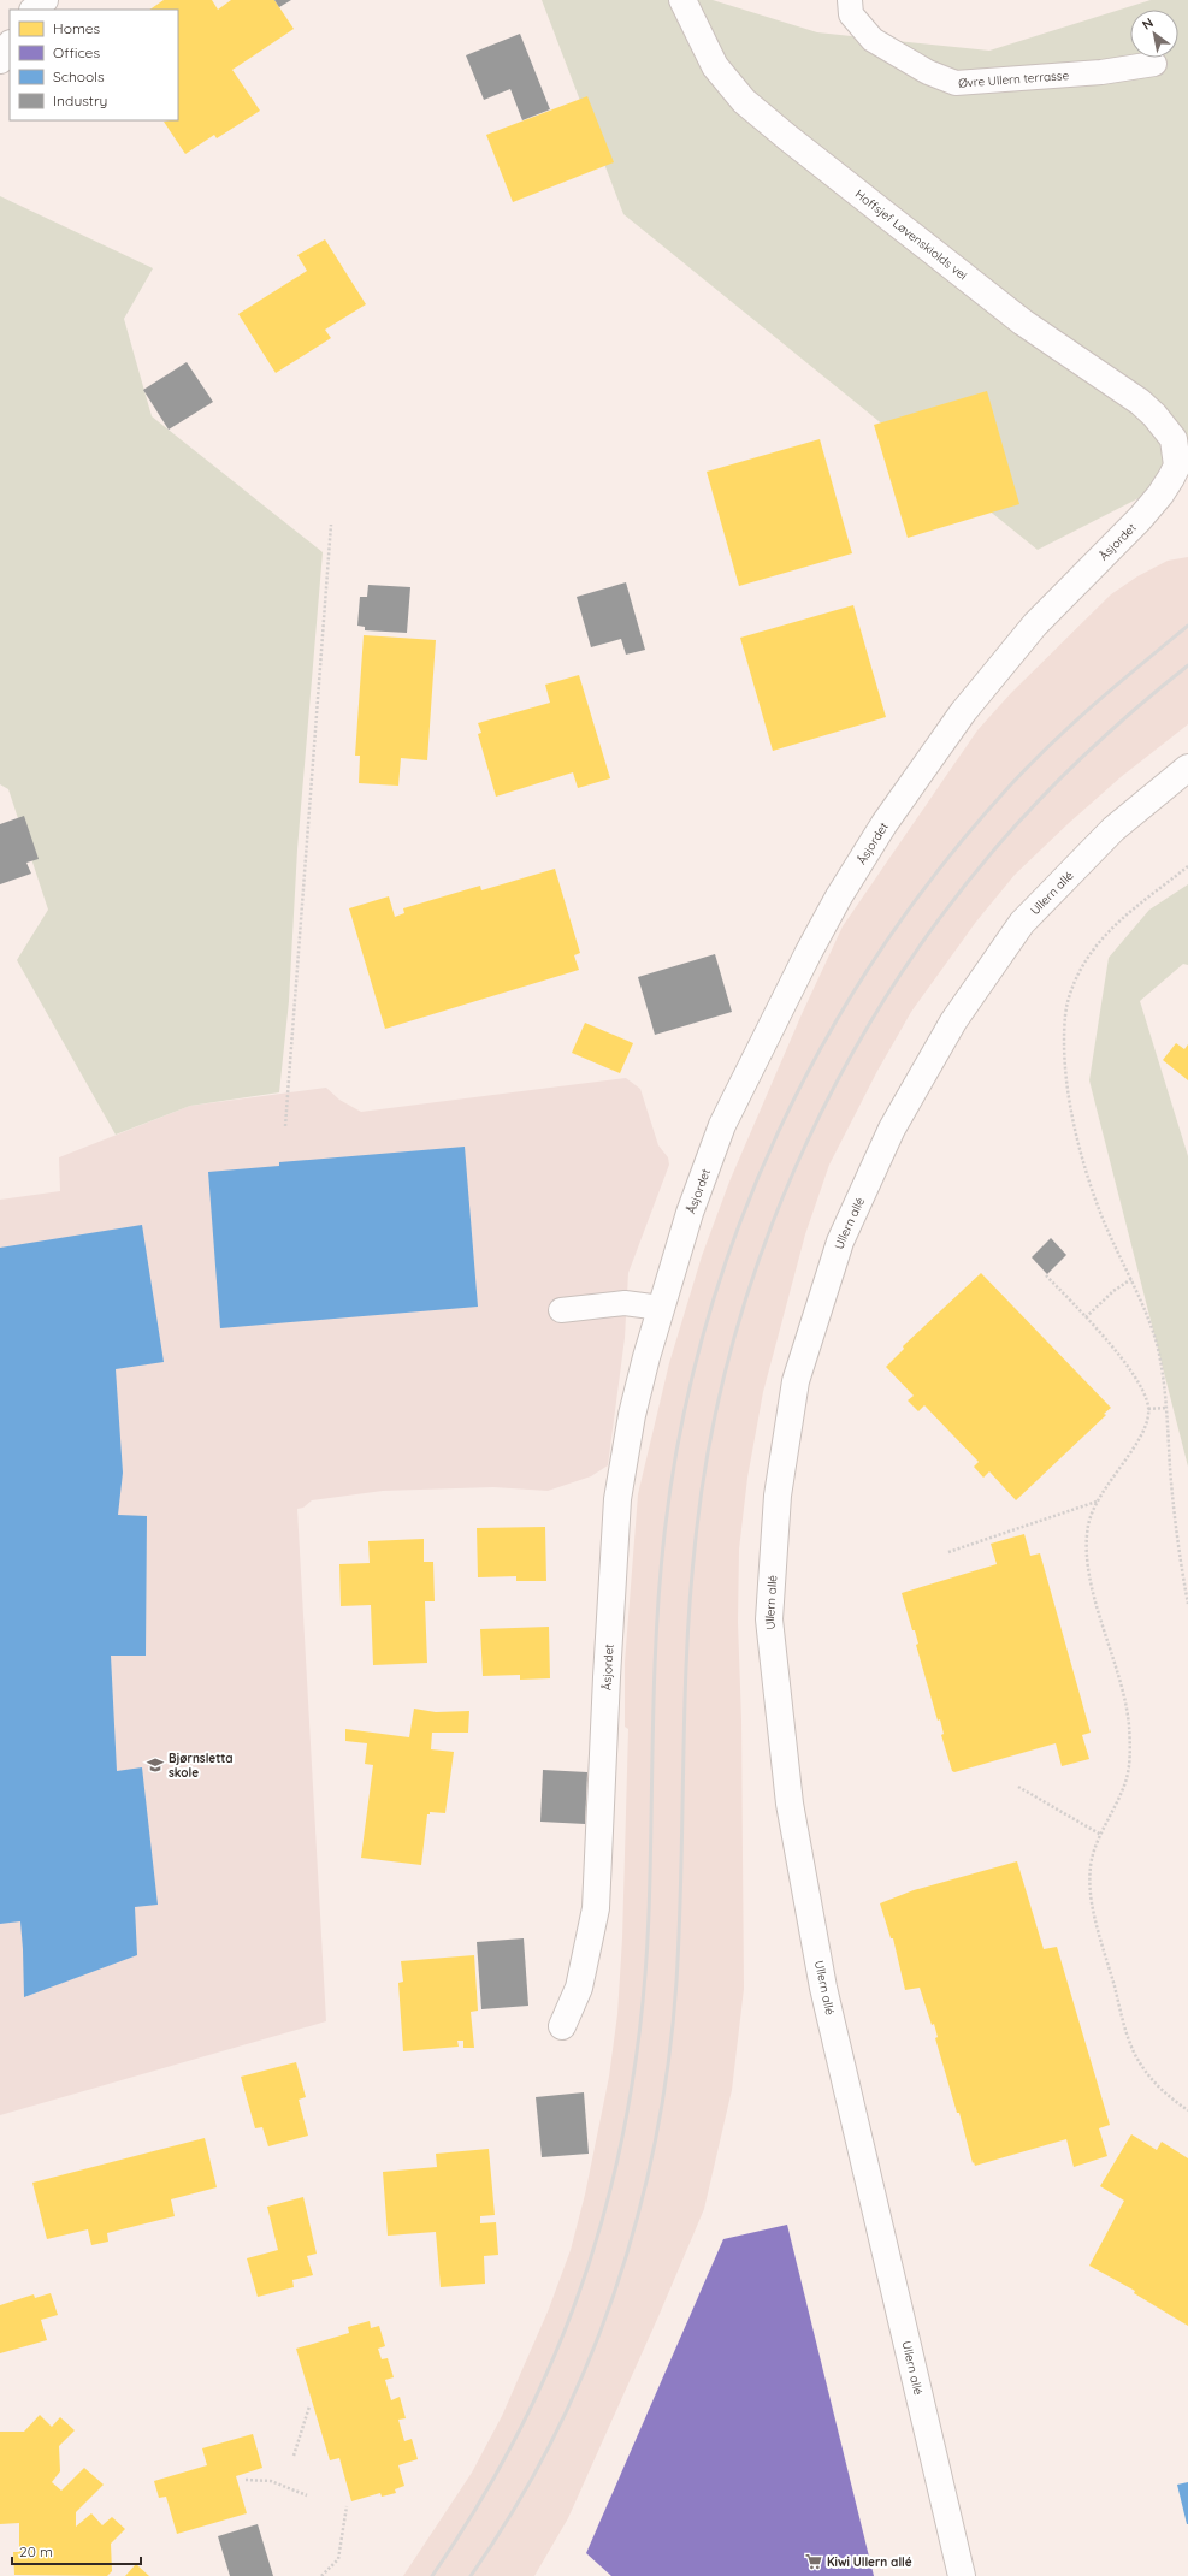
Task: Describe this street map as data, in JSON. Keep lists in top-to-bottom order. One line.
{"streets":{"street":["Hoffsjef Løvenskiolds vei","Åsjordet","Ullern allé"],"lane":["Øvre Ullern terrasse"]},"crossings":[["Hoffsjef Løvenskiolds vei","Åsjordet"]],"places":{"school or university":["Bjørnsletta skole"],"supermarket":["Kiwi Ullern allé"]},"legend":["Homes","Offices","Schools","Industry"],"scale_bar":"20 m","north":"top left"}
